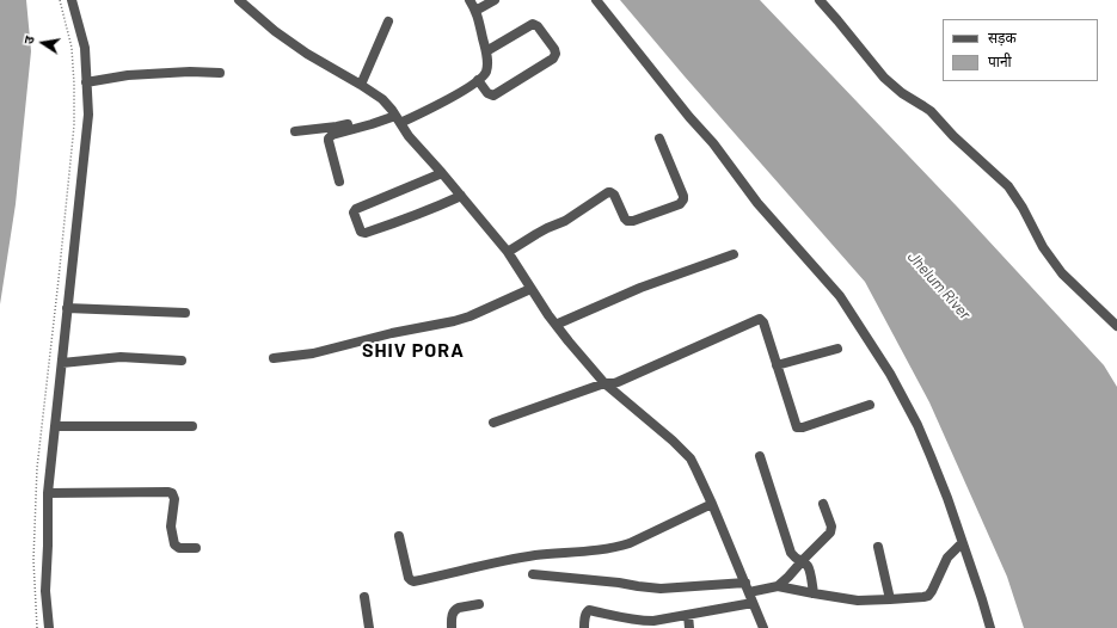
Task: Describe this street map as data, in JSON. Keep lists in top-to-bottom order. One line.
{"districts":["SHIV PORA"],"water":["Jhelum River"],"legend":["सड़क","पानी"],"north":"left"}
